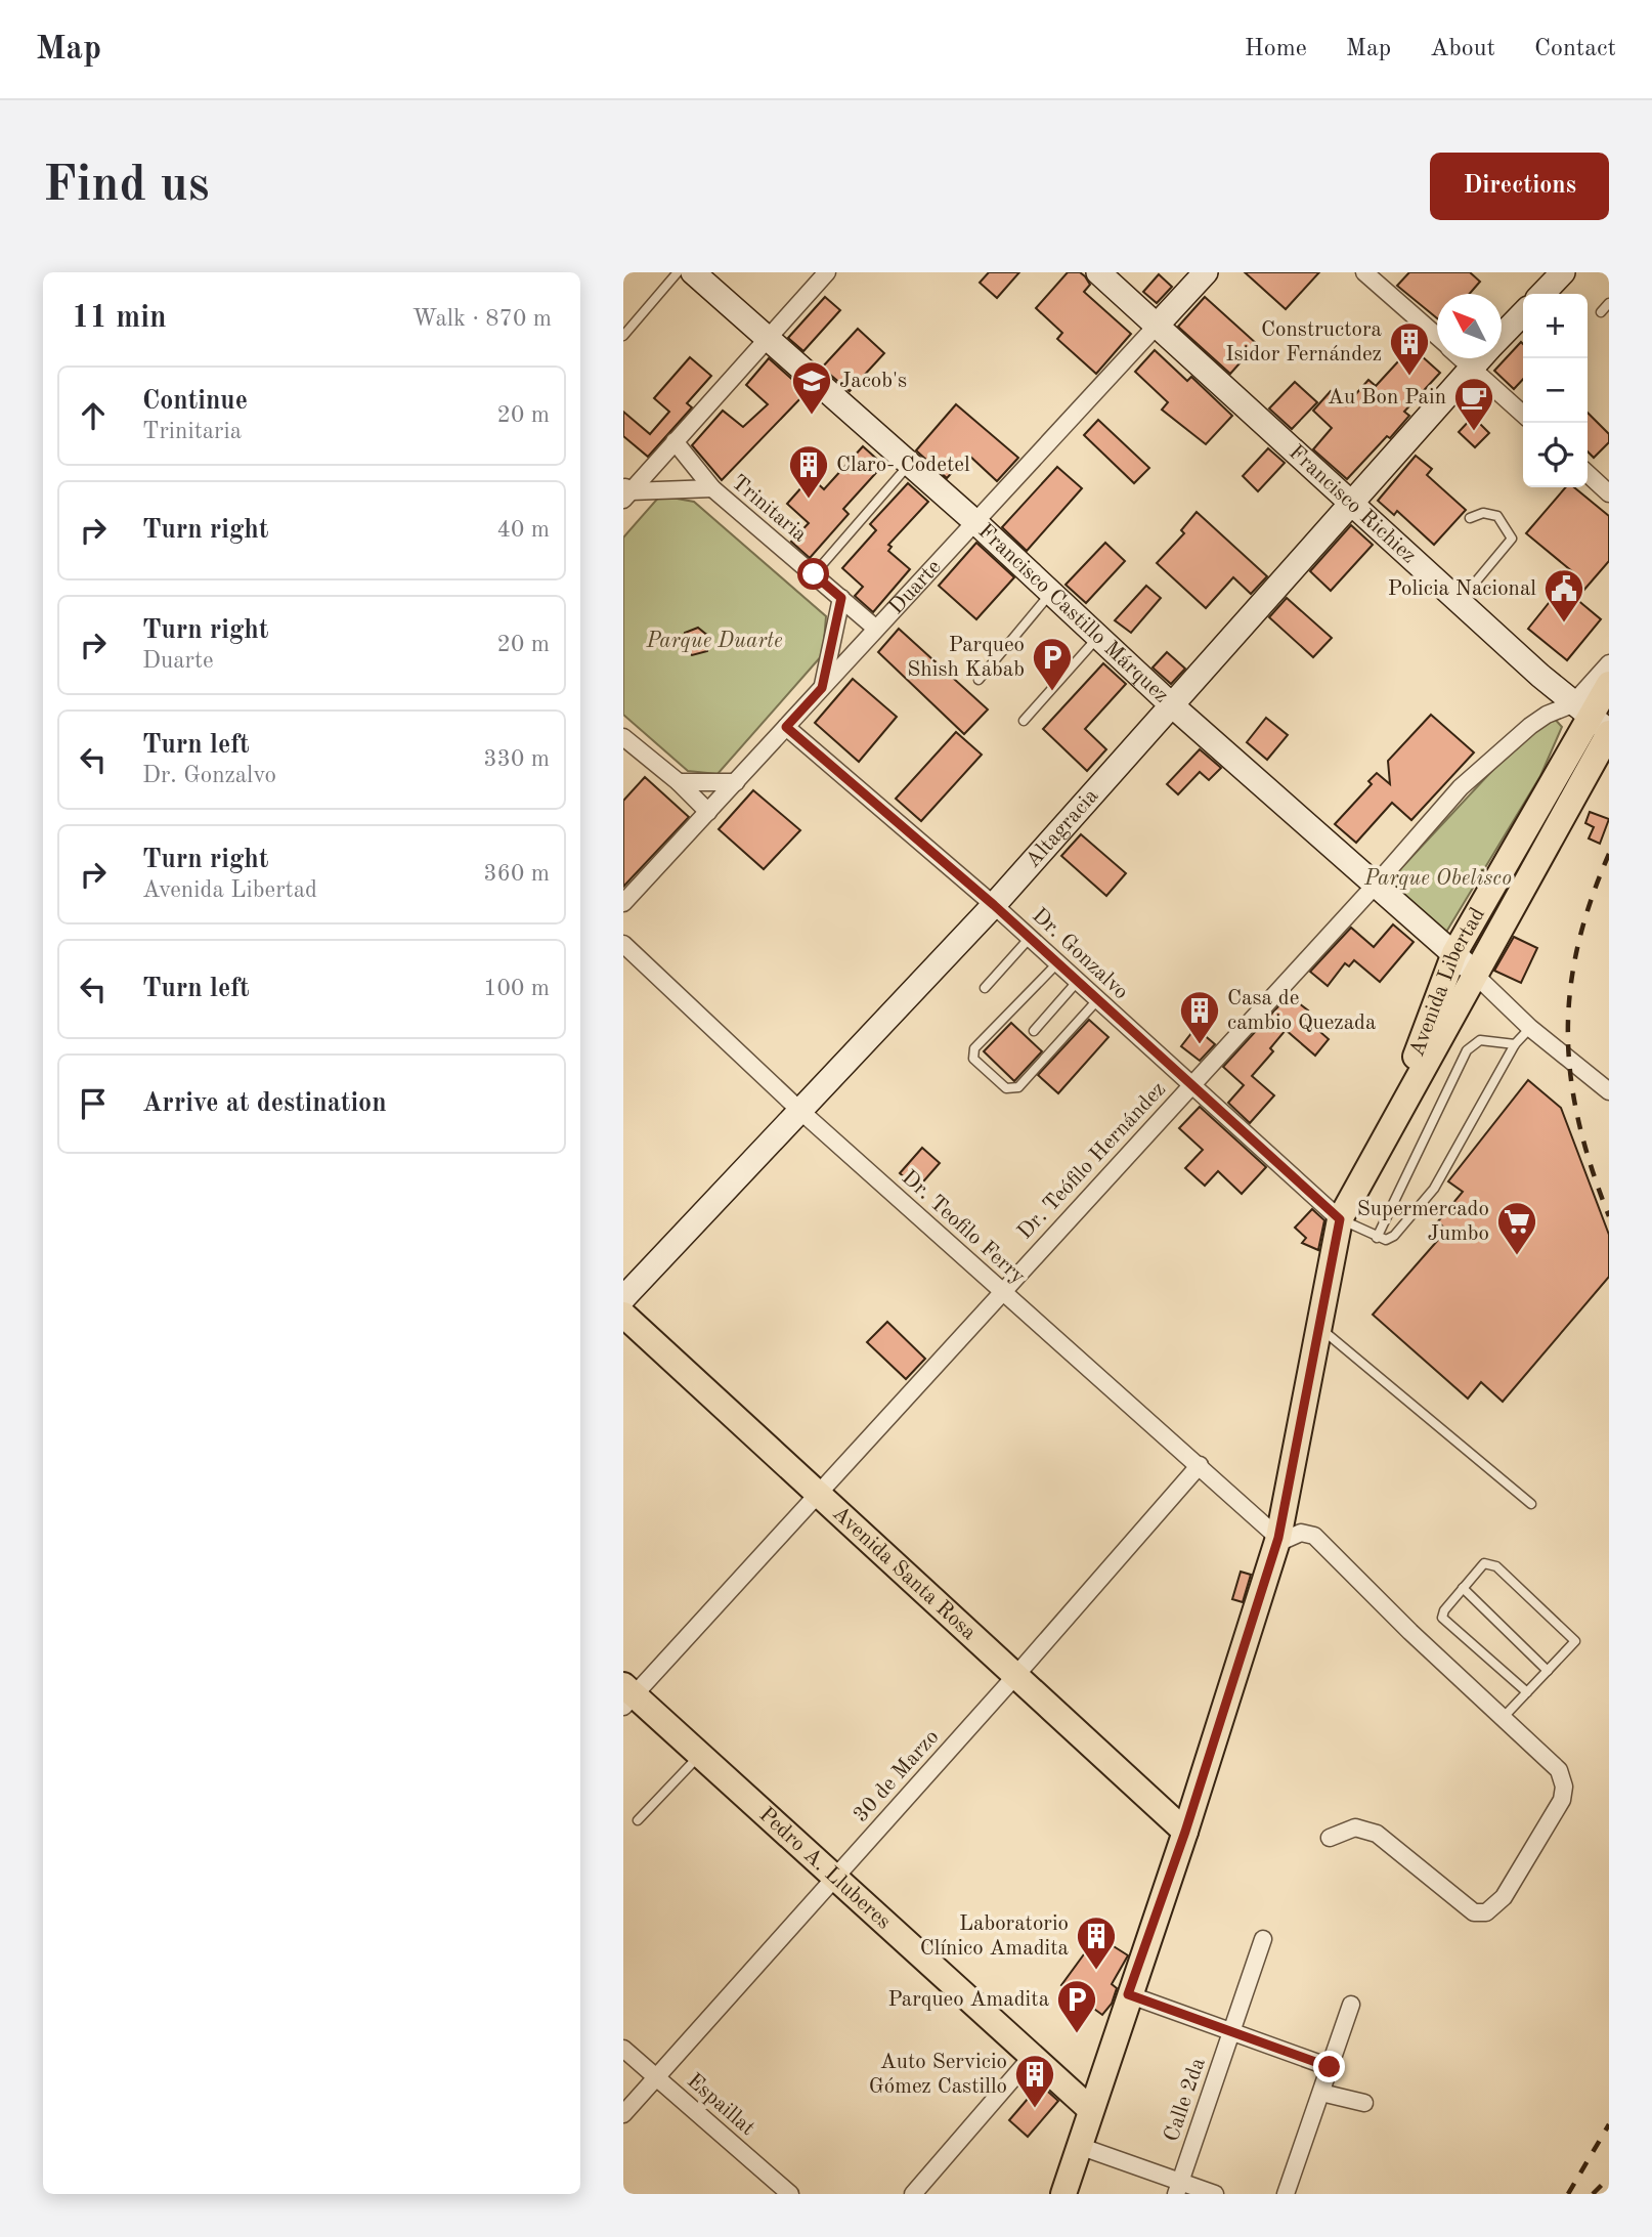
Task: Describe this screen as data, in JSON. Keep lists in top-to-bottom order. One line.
{"streets":{"main road":["Francisco Richiez","Duarte","Francisco Castillo Márquez","Altagracia","Avenida Libertad","Avenida Santa Rosa","Pedro A. Lluberes"],"street":["Trinitaria","Dr. Gonzalvo","Dr. Teófilo Hernández","Dr. Teofilo Ferry","30 de Marzo","Calle 2da","Espaillat"]},"crossings":[["Francisco Richiez","Duarte"],["Francisco Richiez","Altagracia"],["Francisco Richiez","Avenida Libertad"],["Francisco Richiez","Dr. Teófilo Hernández"],["Trinitaria","Duarte"],["Duarte","Francisco Castillo Márquez"],["Duarte","Dr. Gonzalvo"],["Francisco Castillo Márquez","Altagracia"],["Francisco Castillo Márquez","Avenida Libertad"],["Francisco Castillo Márquez","Dr. Teófilo Hernández"],["Altagracia","Dr. Gonzalvo"],["Altagracia","Dr. Teofilo Ferry"],["Dr. Gonzalvo","Avenida Libertad"],["Dr. Gonzalvo","Dr. Teófilo Hernández"],["Avenida Libertad","Dr. Teófilo Hernández"],["Avenida Libertad","Dr. Teofilo Ferry"],["Avenida Libertad","Avenida Santa Rosa"],["Avenida Libertad","Pedro A. Lluberes"],["Dr. Teófilo Hernández","Dr. Teofilo Ferry"],["Dr. Teófilo Hernández","Avenida Santa Rosa"],["Dr. Teófilo Hernández","Pedro A. Lluberes"],["Dr. Teofilo Ferry","30 de Marzo"],["Avenida Santa Rosa","30 de Marzo"],["30 de Marzo","Pedro A. Lluberes"],["30 de Marzo","Espaillat"]],"parks":["Parque Duarte","Parque Obelisco"],"places":{"building":["Constructora Isidor Fernández","Claro- Codetel","Casa de cambio Quezada","Laboratorio Clínico Amadita","Auto Servicio Gómez Castillo"],"school or university":["Jacob's"],"cafe":["Au Bon Pain"],"public building":["Policia Nacional"],"parking":["Parqueo Shish Kabab","Parqueo Amadita"],"supermarket":["Supermercado Jumbo"]},"north":"top left","page":{"header":"Map","nav":["Home","Map","About","Contact"],"buttons":"Directions","title":"Find us","heading":["11 min","Walk · 870 m"],"map_buttons":["+","−"],"list":[["Continue","Trinitaria","20 m"],["Turn right","40 m"],["Turn right","Duarte","20 m"],["Turn left","Dr. Gonzalvo","330 m"],["Turn right","Avenida Libertad","360 m"],["Turn left","100 m"],"Arrive at destination"]}}
